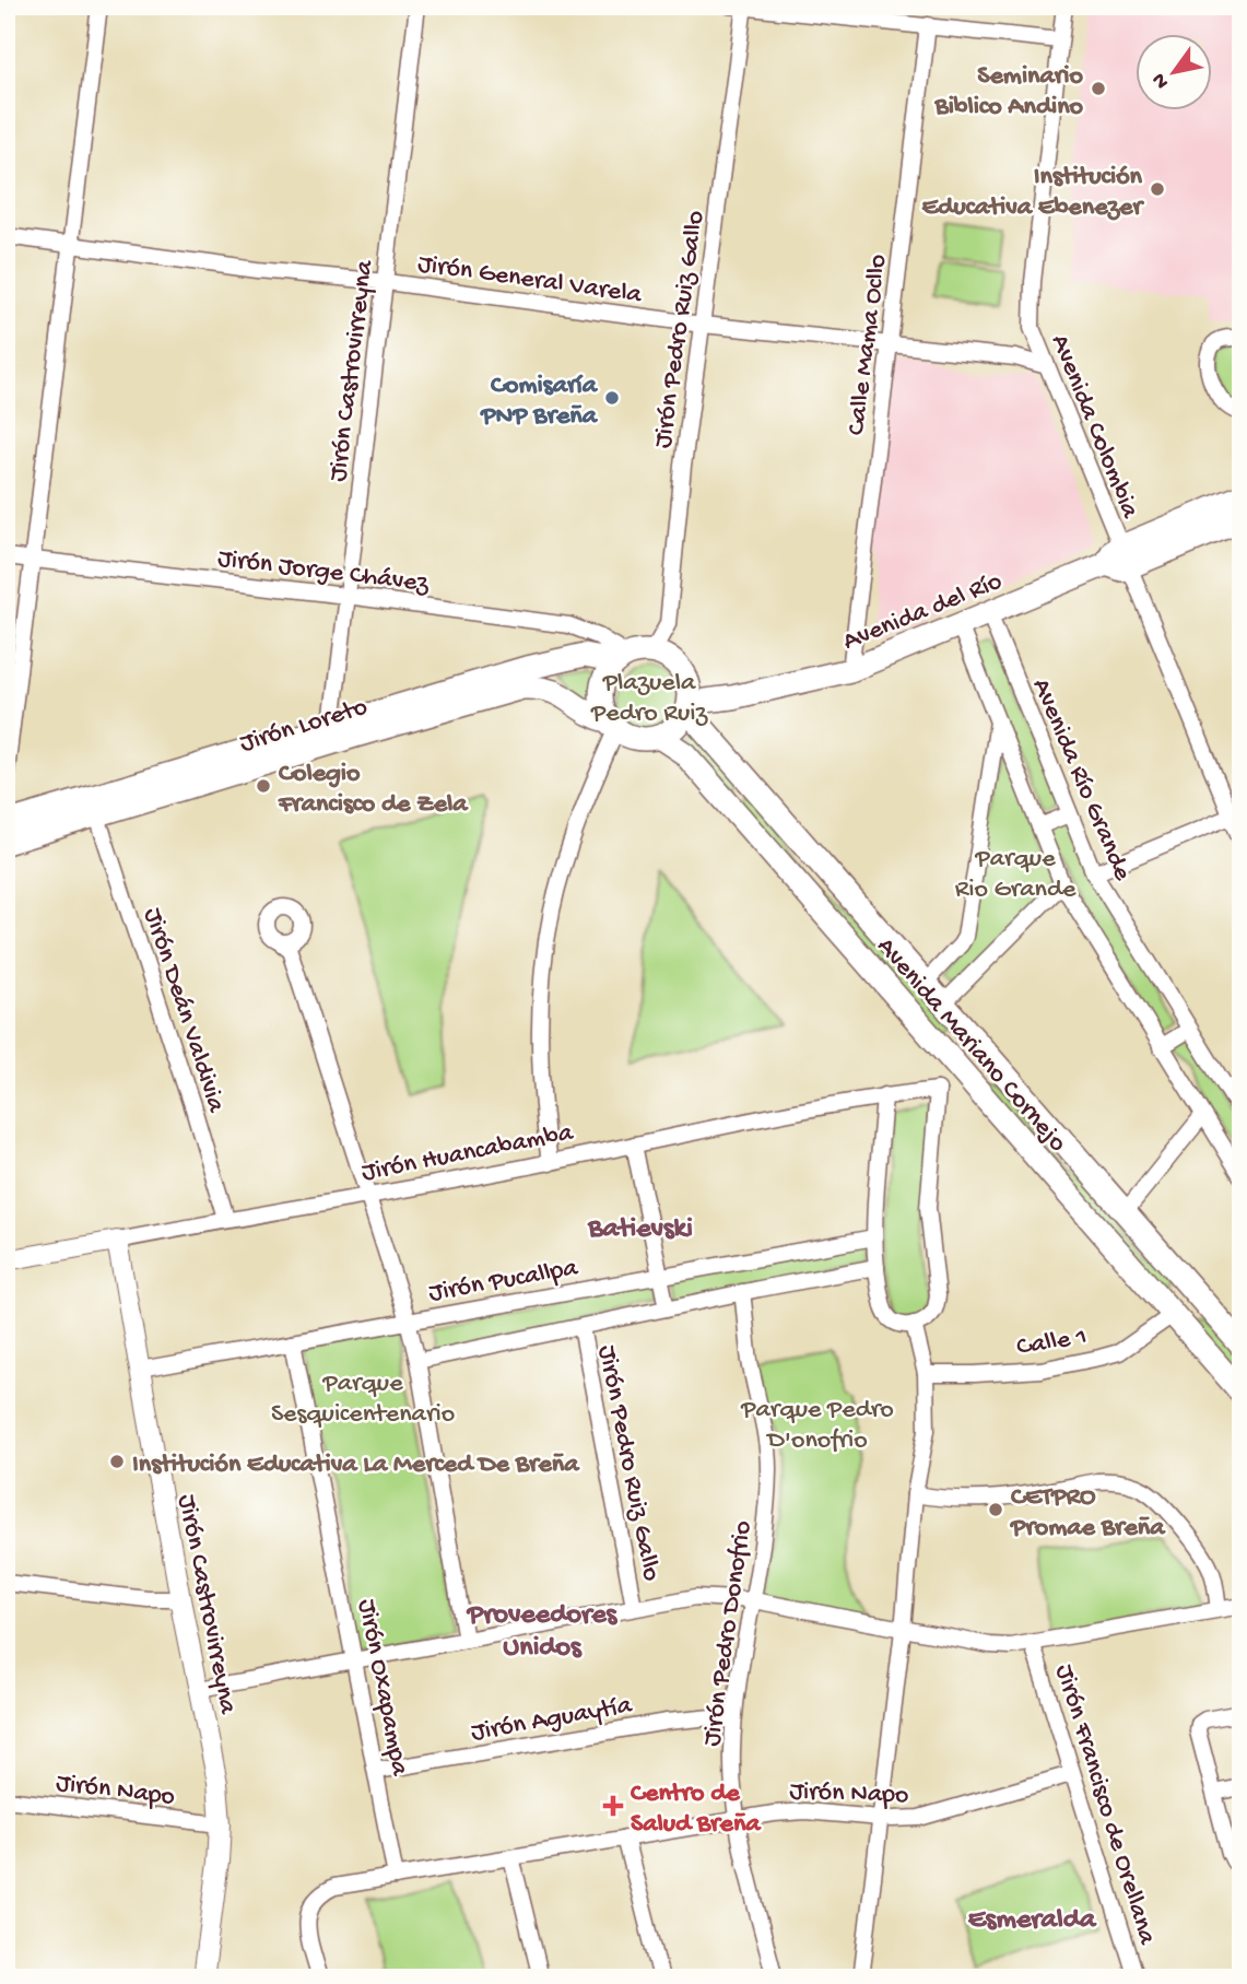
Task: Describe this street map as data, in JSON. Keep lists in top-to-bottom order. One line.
{"streets":{"main road":["Avenida del Río","Jirón Loreto","Avenida Mariano Cornejo"],"street":["Jirón General Varela","Jirón Pedro Ruiz Gallo","Calle Mama Ocllo","Jirón Castrovirreyna","Avenida Colombia","Jirón Jorge Chávez","Avenida Río Grande","Jirón Deán Valdivia","Jirón Huancabamba","Jirón Pucallpa","Calle 1","Jirón Pedro Donofrio","Jirón Oxapampa","Jirón Aguaytía","Jirón Napo","Jirón Francisco de Orellana"]},"crossings":[["Jirón General Varela","Jirón Pedro Ruiz Gallo"],["Jirón General Varela","Calle Mama Ocllo"],["Jirón General Varela","Jirón Castrovirreyna"],["Jirón General Varela","Avenida Colombia"],["Jirón Pedro Ruiz Gallo","Jirón Jorge Chávez"],["Jirón Pedro Ruiz Gallo","Avenida del Río"],["Jirón Pedro Ruiz Gallo","Jirón Loreto"],["Jirón Pedro Ruiz Gallo","Avenida Mariano Cornejo"],["Calle Mama Ocllo","Avenida del Río"],["Jirón Castrovirreyna","Jirón Jorge Chávez"],["Jirón Castrovirreyna","Jirón Loreto"],["Jirón Castrovirreyna","Jirón Huancabamba"],["Jirón Castrovirreyna","Jirón Pucallpa"],["Jirón Castrovirreyna","Jirón Napo"],["Avenida Colombia","Avenida del Río"],["Jirón Jorge Chávez","Avenida del Río"],["Jirón Jorge Chávez","Jirón Loreto"],["Jirón Jorge Chávez","Avenida Mariano Cornejo"],["Avenida del Río","Jirón Loreto"],["Avenida del Río","Avenida Río Grande"],["Avenida del Río","Avenida Mariano Cornejo"],["Jirón Loreto","Jirón Deán Valdivia"],["Jirón Loreto","Avenida Mariano Cornejo"],["Jirón Deán Valdivia","Jirón Huancabamba"],["Avenida Mariano Cornejo","Calle 1"],["Jirón Pucallpa","Jirón Oxapampa"],["Jirón Pedro Donofrio","Jirón Aguaytía"],["Jirón Pedro Donofrio","Jirón Napo"],["Jirón Oxapampa","Jirón Aguaytía"],["Jirón Oxapampa","Jirón Napo"],["Jirón Napo","Jirón Francisco de Orellana"]],"districts":["Batievski","Proveedores Unidos","Esmeralda"],"parks":["Plazuela Pedro Ruiz","Parque Rio Grande","Parque Sesquicentenario","Parque Pedro D'onofrio"],"places":{"other":["Seminario Biblico Andino","Institución Educativa Ebenezer","Comisaría PNP Breña","Colegio Francisco de Zela","Institución Educativa La Merced De Breña","CETPRO Promae Breña"],"health":["Centro de Salud Breña"]},"north":"bottom left"}
